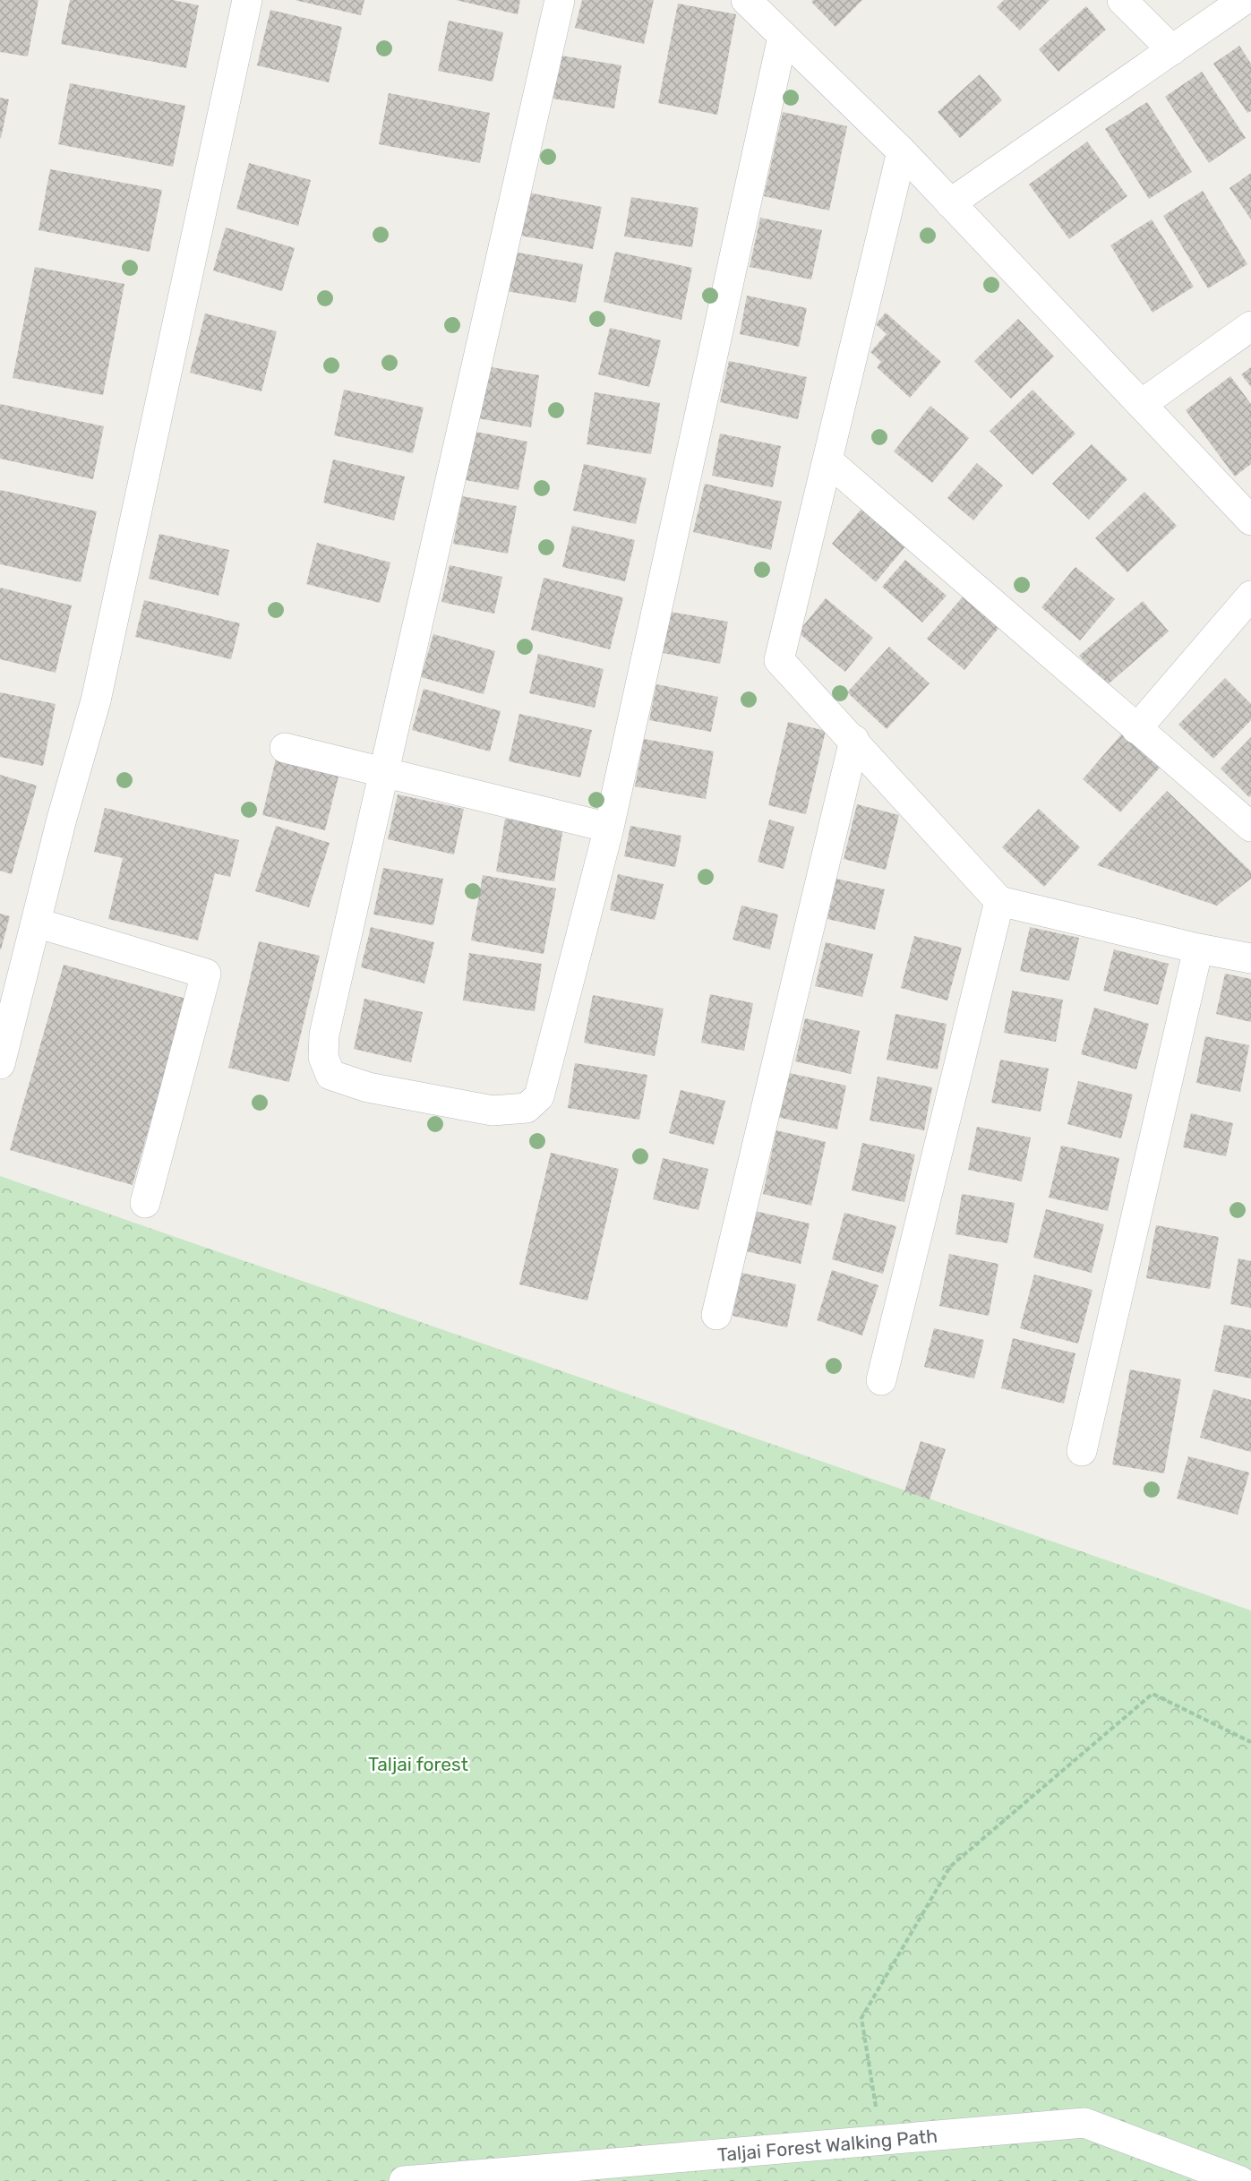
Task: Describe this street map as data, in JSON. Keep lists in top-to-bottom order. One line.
{"streets":{"street":["Taljai Forest Walking Path"]},"parks":["Taljai forest"]}
